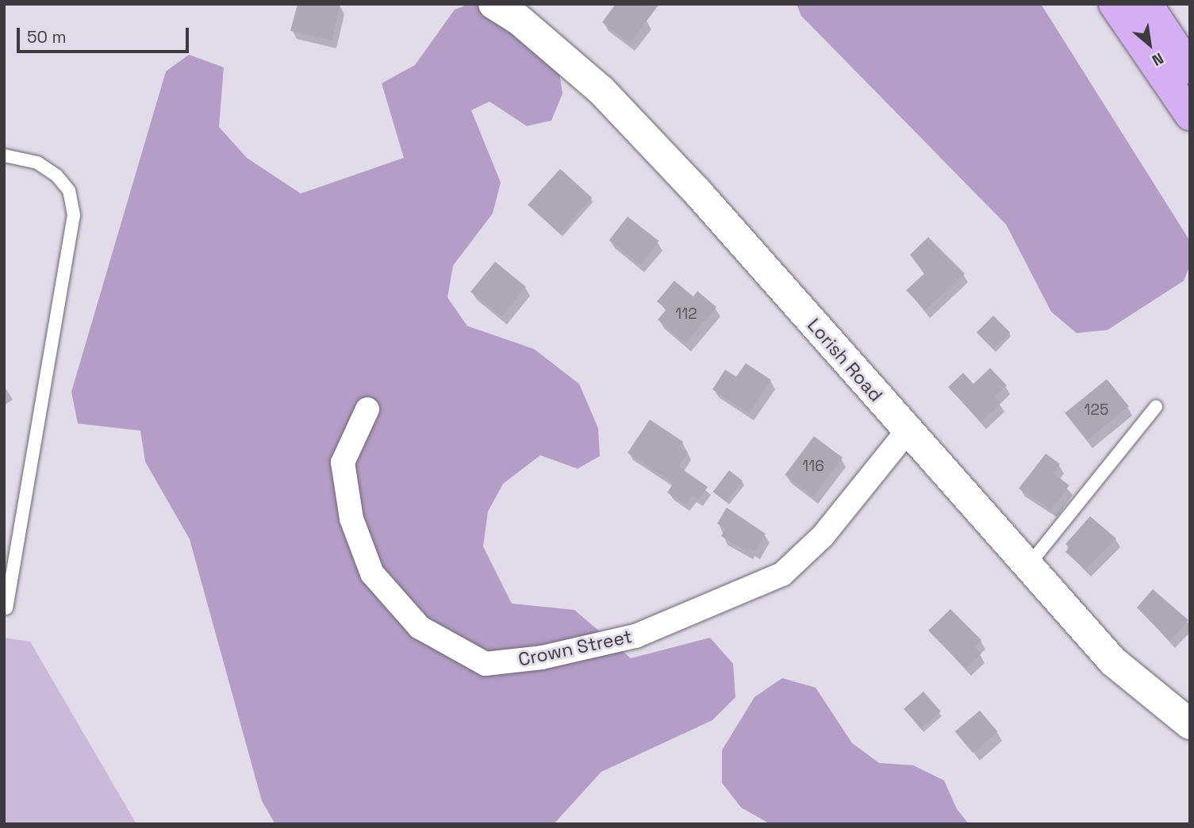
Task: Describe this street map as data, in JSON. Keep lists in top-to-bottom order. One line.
{"streets":{"street":["Lorish Road","Crown Street"]},"crossings":[["Lorish Road","Crown Street"]],"house_numbers":["112","125","116"],"scale_bar":"50 m","north":"bottom right"}
